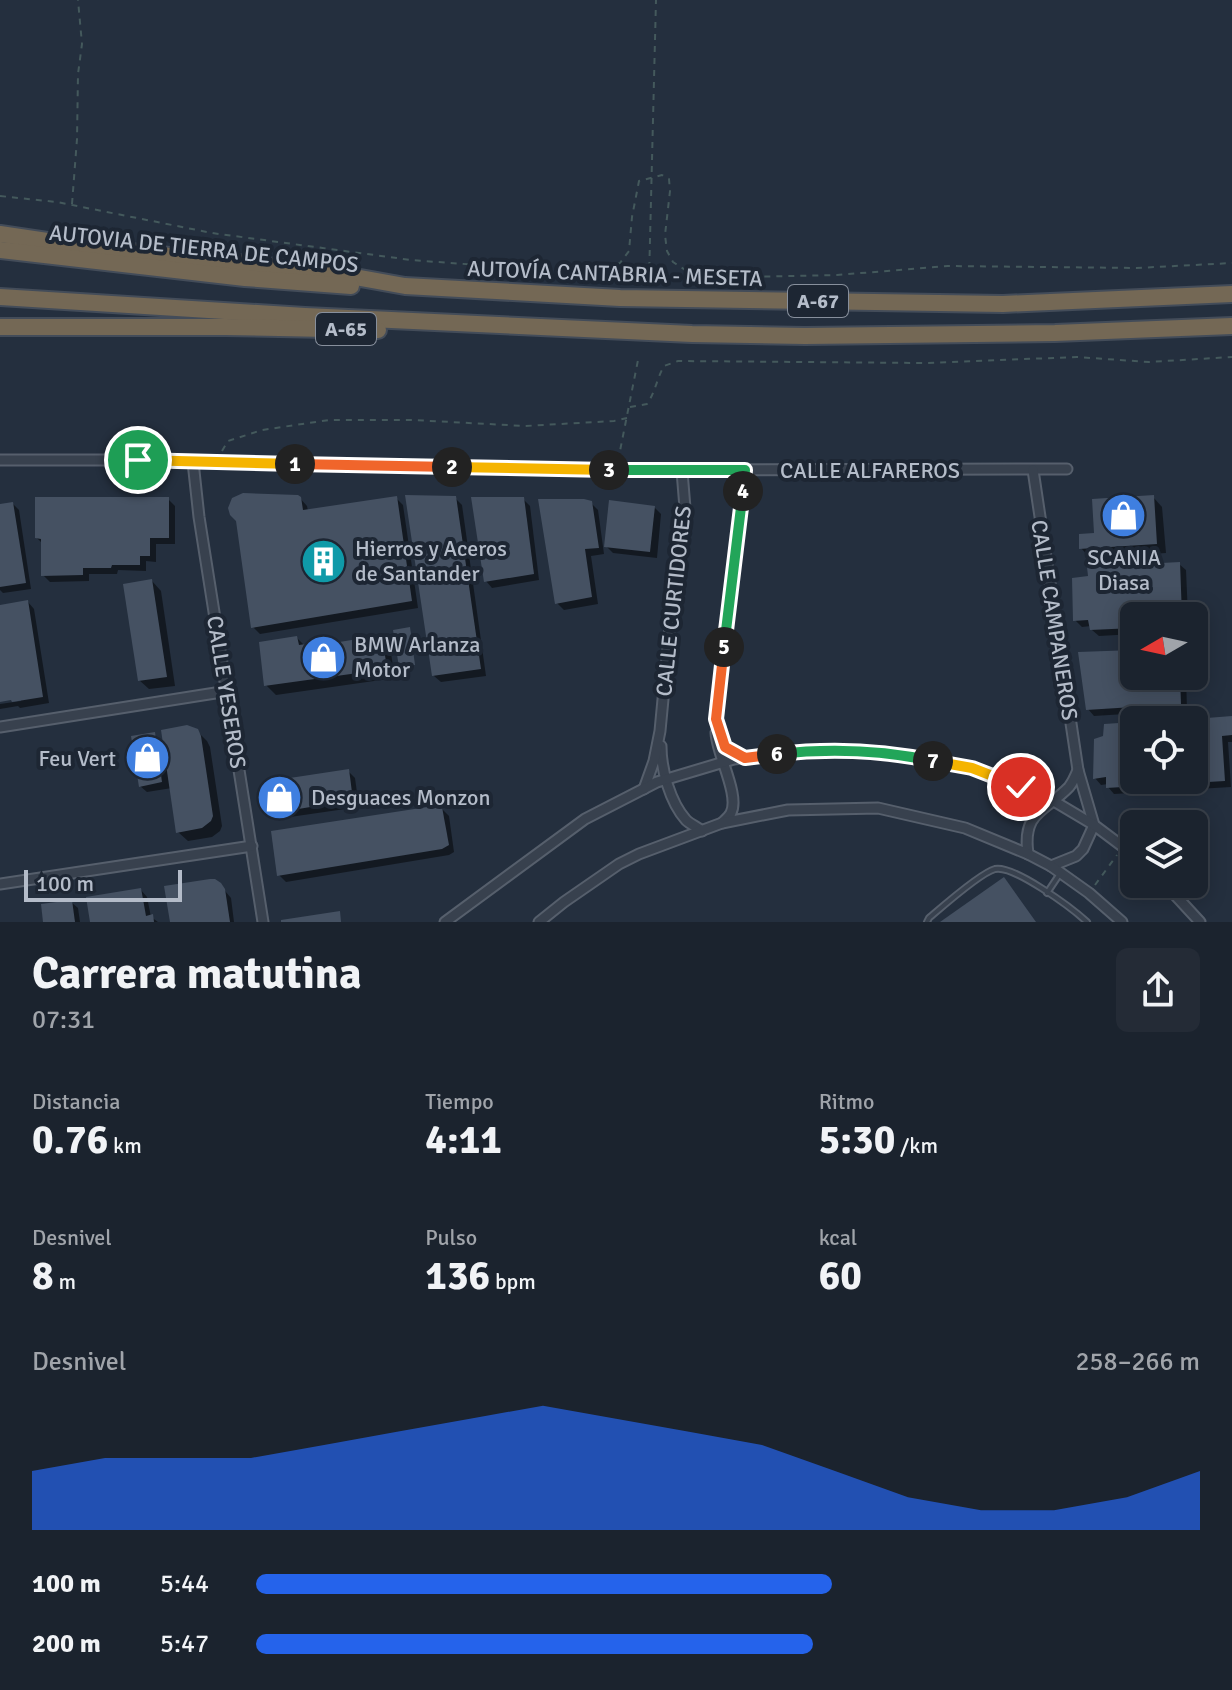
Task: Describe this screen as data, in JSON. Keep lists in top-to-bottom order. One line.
{"streets":{"highway":["AUTOVIA DE TIERRA DE CAMPOS","AUTOVÍA CANTABRIA - MESETA","A-67","A-65"],"street":["CALLE ALFAREROS","CALLE CURTIDORES","CALLE CAMPANEROS","CALLE YESEROS"]},"crossings":[["AUTOVIA DE TIERRA DE CAMPOS","AUTOVÍA CANTABRIA - MESETA"],["A-67","A-65"],["CALLE ALFAREROS","CALLE CURTIDORES"],["CALLE ALFAREROS","CALLE CAMPANEROS"],["CALLE ALFAREROS","CALLE YESEROS"]],"places":{"shop":["SCANIA Diasa","BMW Arlanza Motor","Feu Vert","Desguaces Monzon"],"building":["Hierros y Aceros de Santander"]},"scale_bar":"100 m","north":"left","page":{"pins":["1","2","3","4","5","6","7"],"scale":"100 m","heading":["Carrera matutina","07:31"],"stats":[["Distancia","0.76 km"],["Tiempo","4:11"],["Ritmo","5:30 /km"],["Desnivel","8 m"],["Pulso","136 bpm"],["kcal","60"]],"chart":["Desnivel","258–266 m"],"list":[{"name":"100 m","note":"5:44"},{"name":"200 m","note":"5:47"}]}}
